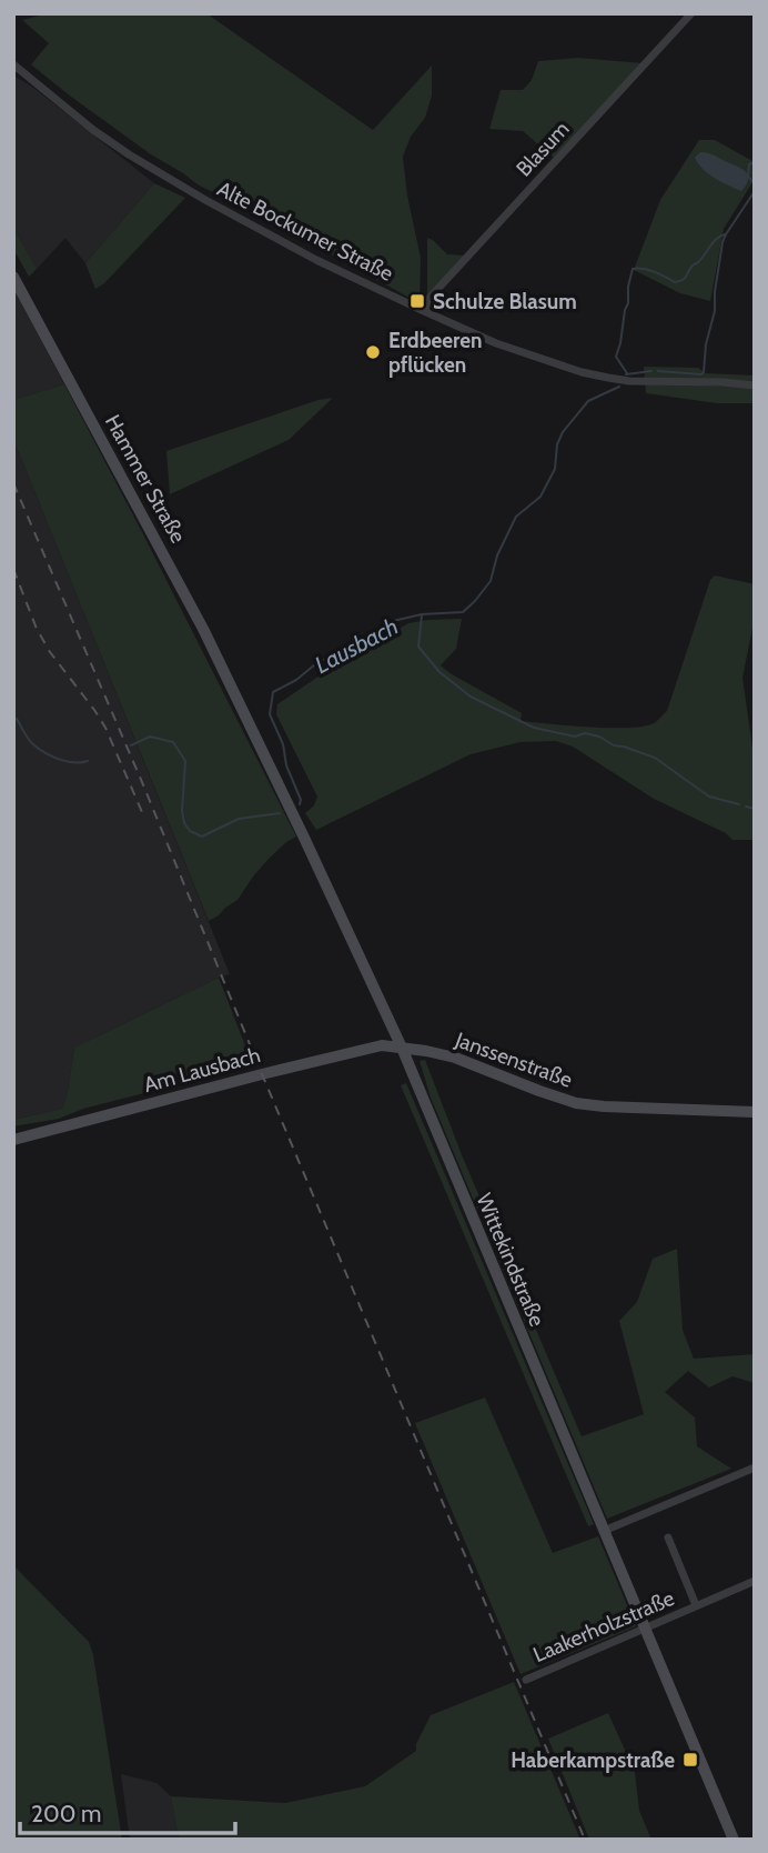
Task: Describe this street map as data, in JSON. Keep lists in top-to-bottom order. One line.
{"streets":{"main road":["Hammer Straße","Janssenstraße","Am Lausbach","Wittekindstraße"],"street":["Blasum","Alte Bockumer Straße","Laakerholzstraße"]},"crossings":[["Blasum","Alte Bockumer Straße"],["Hammer Straße","Wittekindstraße"],["Janssenstraße","Am Lausbach"],["Janssenstraße","Wittekindstraße"],["Am Lausbach","Wittekindstraße"],["Wittekindstraße","Laakerholzstraße"]],"water":["Lausbach"],"places":{"transit":["Schulze Blasum","Haberkampstraße"],"other":["Erdbeeren pflücken"]},"scale_bar":"200 m"}
